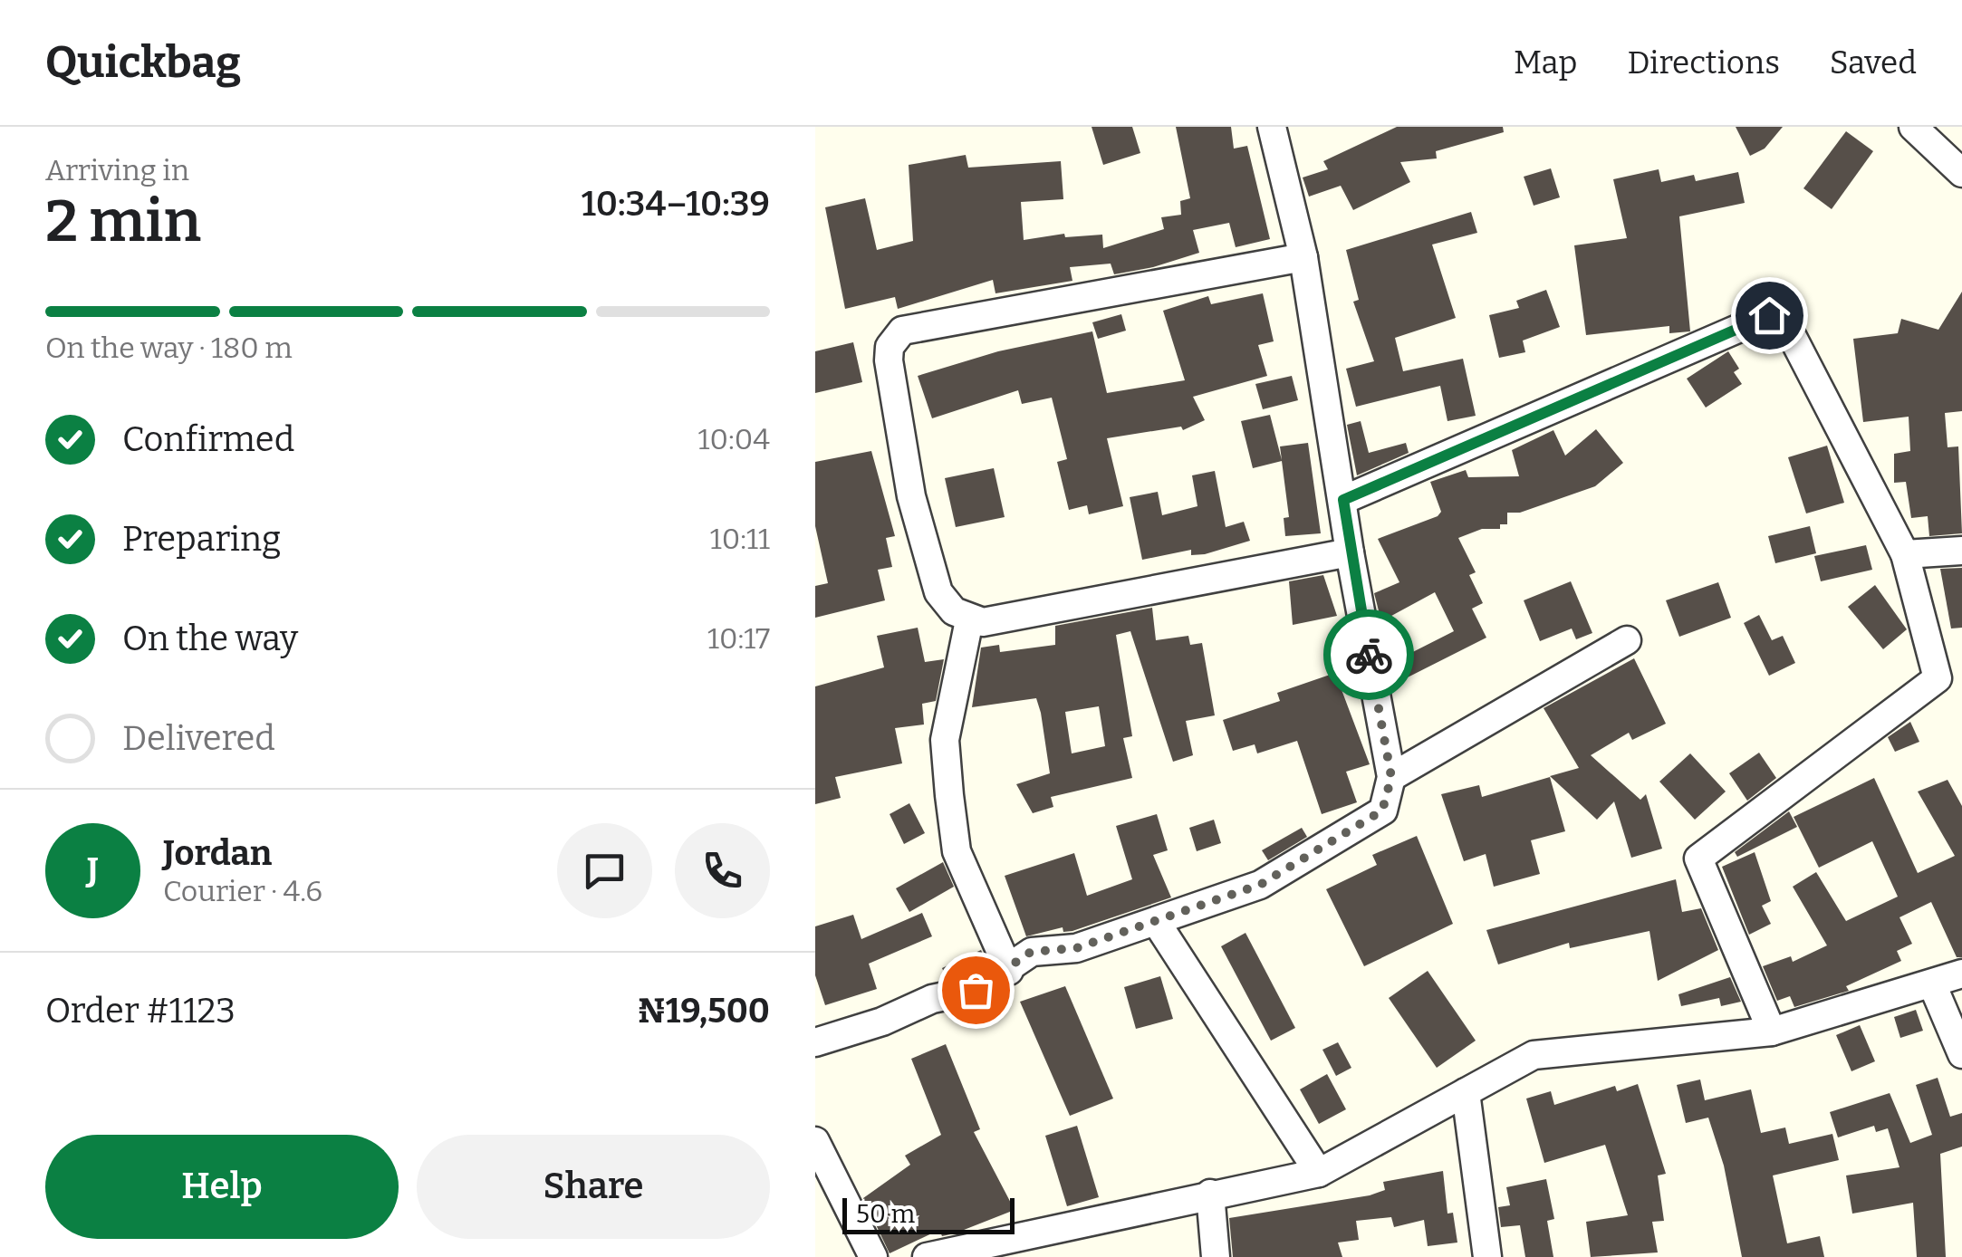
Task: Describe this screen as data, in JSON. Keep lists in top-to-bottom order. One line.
{"scale_bar":"50 m","page":{"header":"Quickbag","nav":["Map","Directions","Saved"],"heading":["2 min","Arriving in","10:34–10:39"],"panel":["Jordan","Courier · 4.6","Order #1123","₦19,500"],"bar":"On the way · 180 m","list":[["Confirmed","10:04"],["Preparing","10:11"],["On the way","10:17"],"Delivered"],"round":"J","buttons":["Help","Share"],"scale":"50 m"}}
